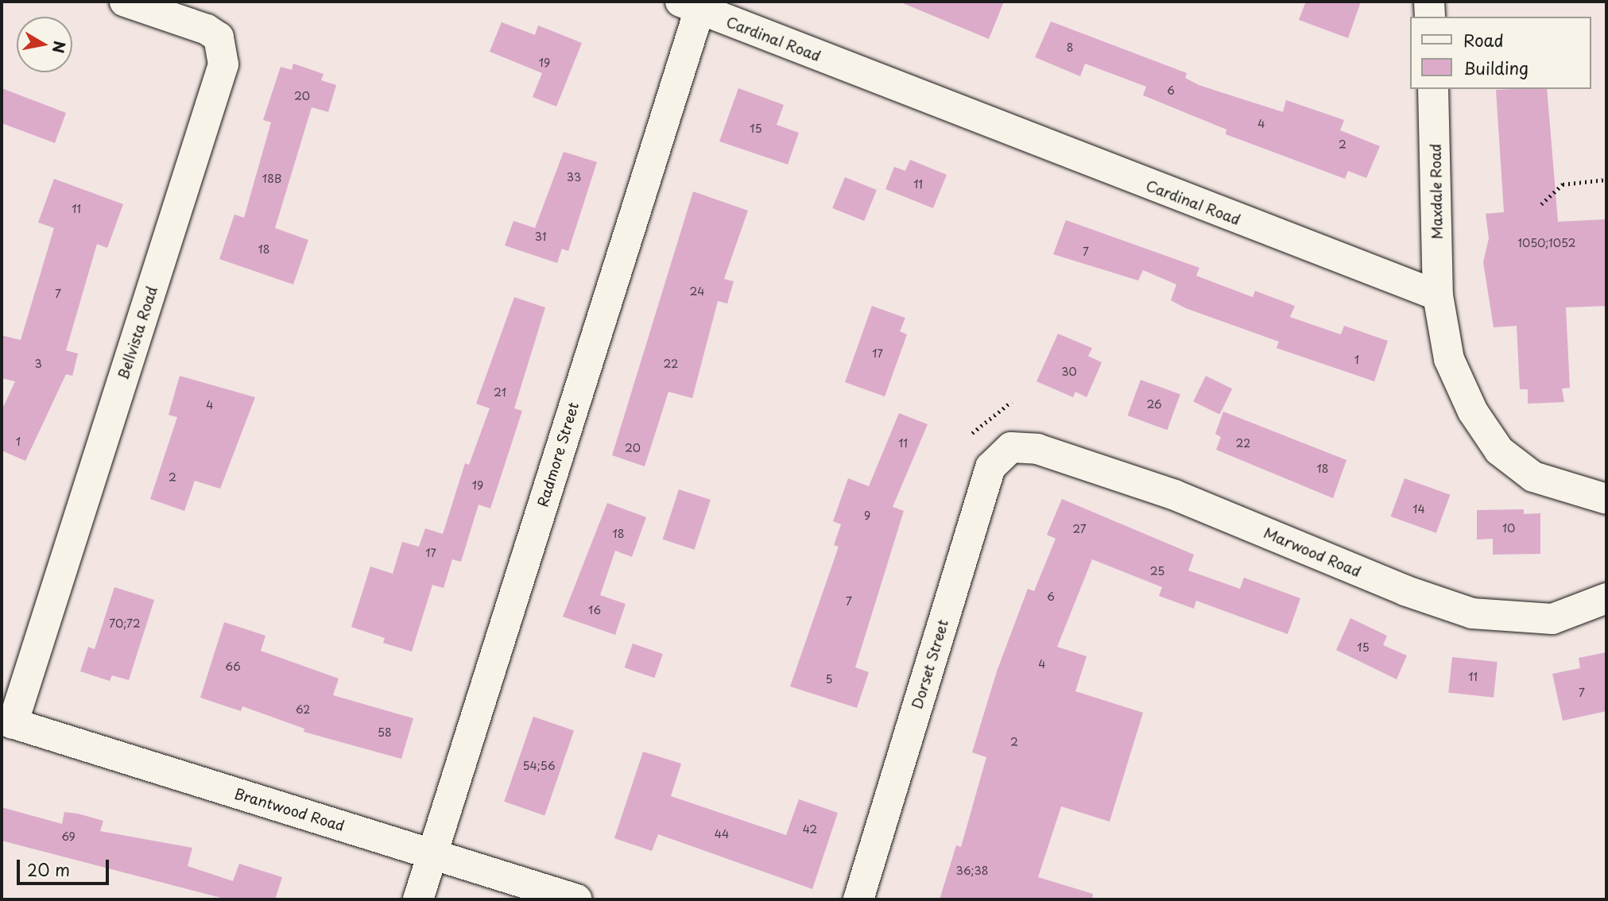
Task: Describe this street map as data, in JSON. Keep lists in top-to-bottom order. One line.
{"streets":{"street":["Cardinal Road","Maxdale Road","Bellvista Road","Radmore Street","Marwood Road","Dorset Street","Brantwood Road"]},"crossings":[["Cardinal Road","Maxdale Road"],["Cardinal Road","Radmore Street"],["Bellvista Road","Brantwood Road"],["Radmore Street","Brantwood Road"],["Marwood Road","Dorset Street"]],"house_numbers":["8","19","6","20","4","15","2","33","18B","11","11","31","1050;1052","18","7","24","7","17","1","3","22","30","21","26","4","1","11","22","20","18","2","19","14","9","10","27","18","17","25","6","7","16","70;72","15","4","66","11","5","7","62","58","2","54;56","42","44","69","36;38"],"legend":["Road","Building"],"scale_bar":"20 m","north":"right"}
